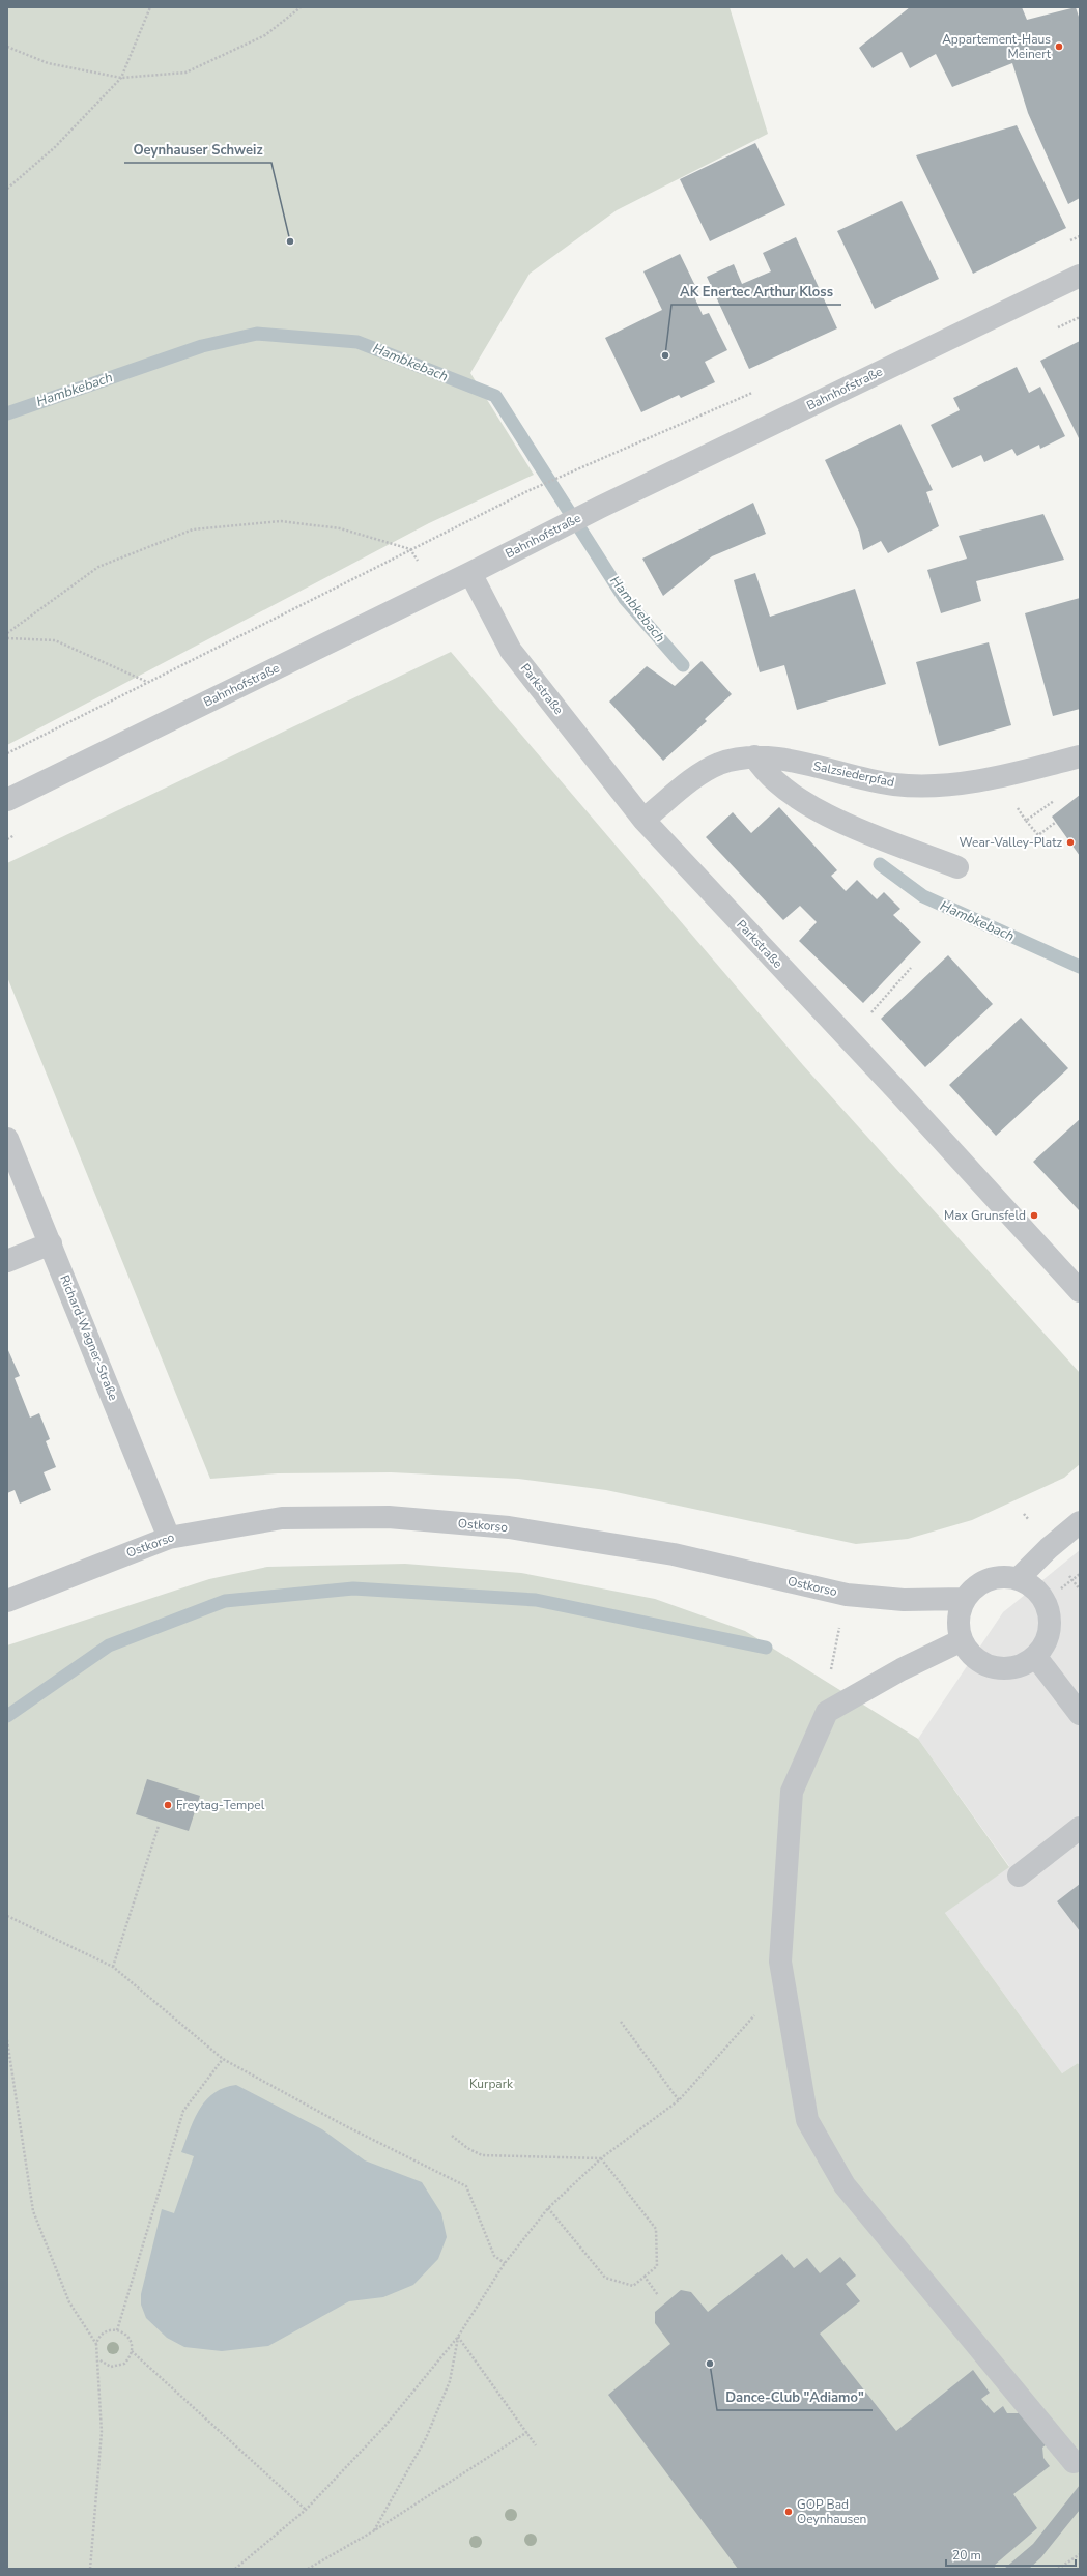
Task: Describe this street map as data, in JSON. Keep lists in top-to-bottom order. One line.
{"streets":{"street":["Bahnhofstraße","Parkstraße","Salzsiederpfad","Richard-Wagner-Straße","Ostkorso"]},"crossings":[["Bahnhofstraße","Parkstraße"],["Parkstraße","Salzsiederpfad"],["Richard-Wagner-Straße","Ostkorso"]],"water":["Hambkebach"],"parks":["Kurpark"],"places":["Appartement-Haus Meinert","Oeynhauser Schweiz","AK Enertec Arthur Kloss","Wear-Valley-Platz","Max Grunsfeld","Freytag-Tempel","Dance-Club \"Adiamo\"","GOP Bad Oeynhausen"],"scale_bar":"20 m"}
